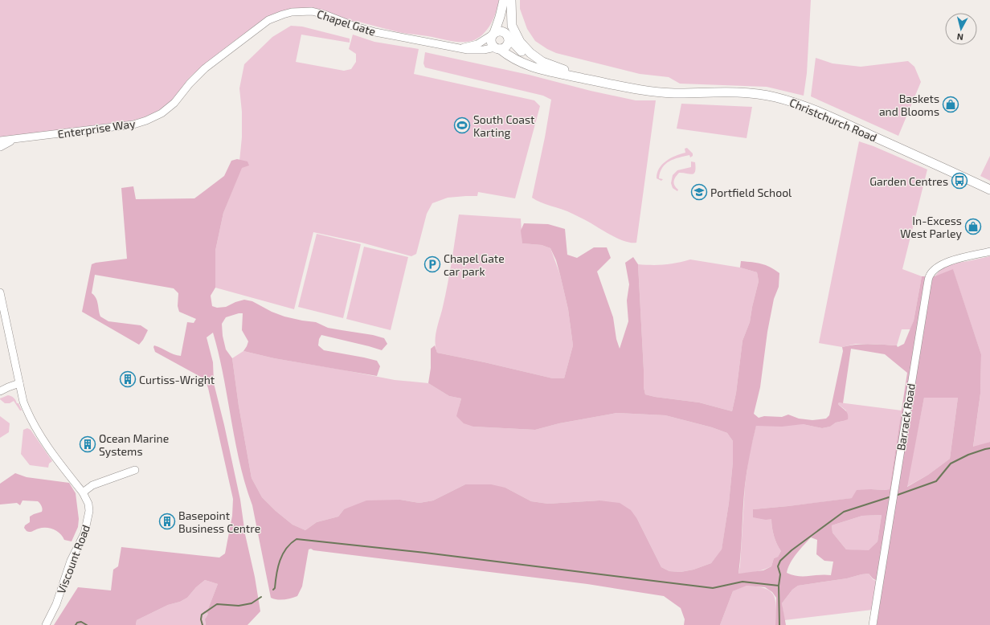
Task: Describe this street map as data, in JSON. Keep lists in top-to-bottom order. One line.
{"streets":{"main road":["Christchurch Road"],"street":["Chapel Gate","Enterprise Way","Barrack Road","Viscount Road"]},"crossings":[["Chapel Gate","Christchurch Road"],["Chapel Gate","Enterprise Way"]],"places":{"shop":["Baskets and Blooms","In-Excess West Parley"],"sports":["South Coast Karting"],"bus stop":["Garden Centres"],"school or university":["Portfield School"],"parking":["Chapel Gate car park"],"building":["Curtiss-Wright","Ocean Marine Systems","Basepoint Business Centre"]},"north":"bottom"}
